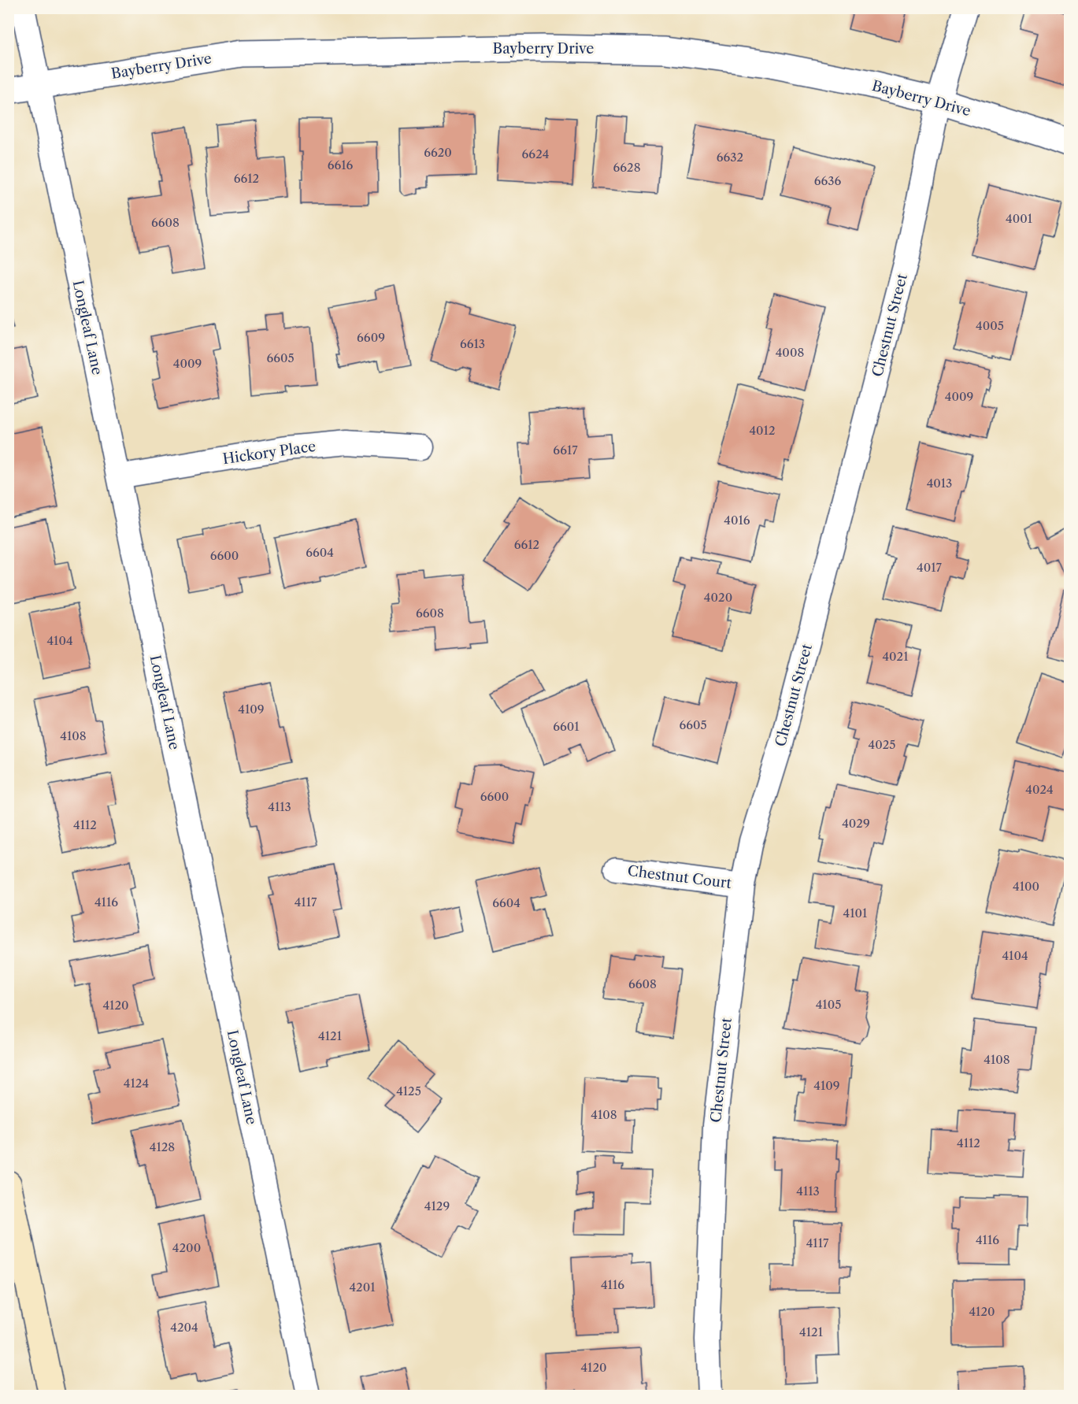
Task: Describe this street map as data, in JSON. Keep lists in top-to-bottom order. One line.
{"streets":{"street":["Bayberry Drive","Chestnut Street","Longleaf Lane","Hickory Place","Chestnut Court"]},"crossings":[["Bayberry Drive","Chestnut Street"],["Bayberry Drive","Longleaf Lane"],["Chestnut Street","Chestnut Court"],["Longleaf Lane","Hickory Place"]],"house_numbers":["6620","6624","6632","6616","6628","6612","6636","4001","6608","4005","6609","6613","4008","6605","4009","4009","4012","6617","4013","4016","6612","6604","6600","4017","4020","6608","4104","4021","4109","6605","6601","4108","4025","4024","6600","4113","4029","4112","4100","4116","4117","6604","4101","4104","6608","4105","4120","4121","4108","4124","4109","4125","4108","4112","4128","4113","4129","4116","4117","4200","4116","4201","4120","4204","4121","4120"]}
